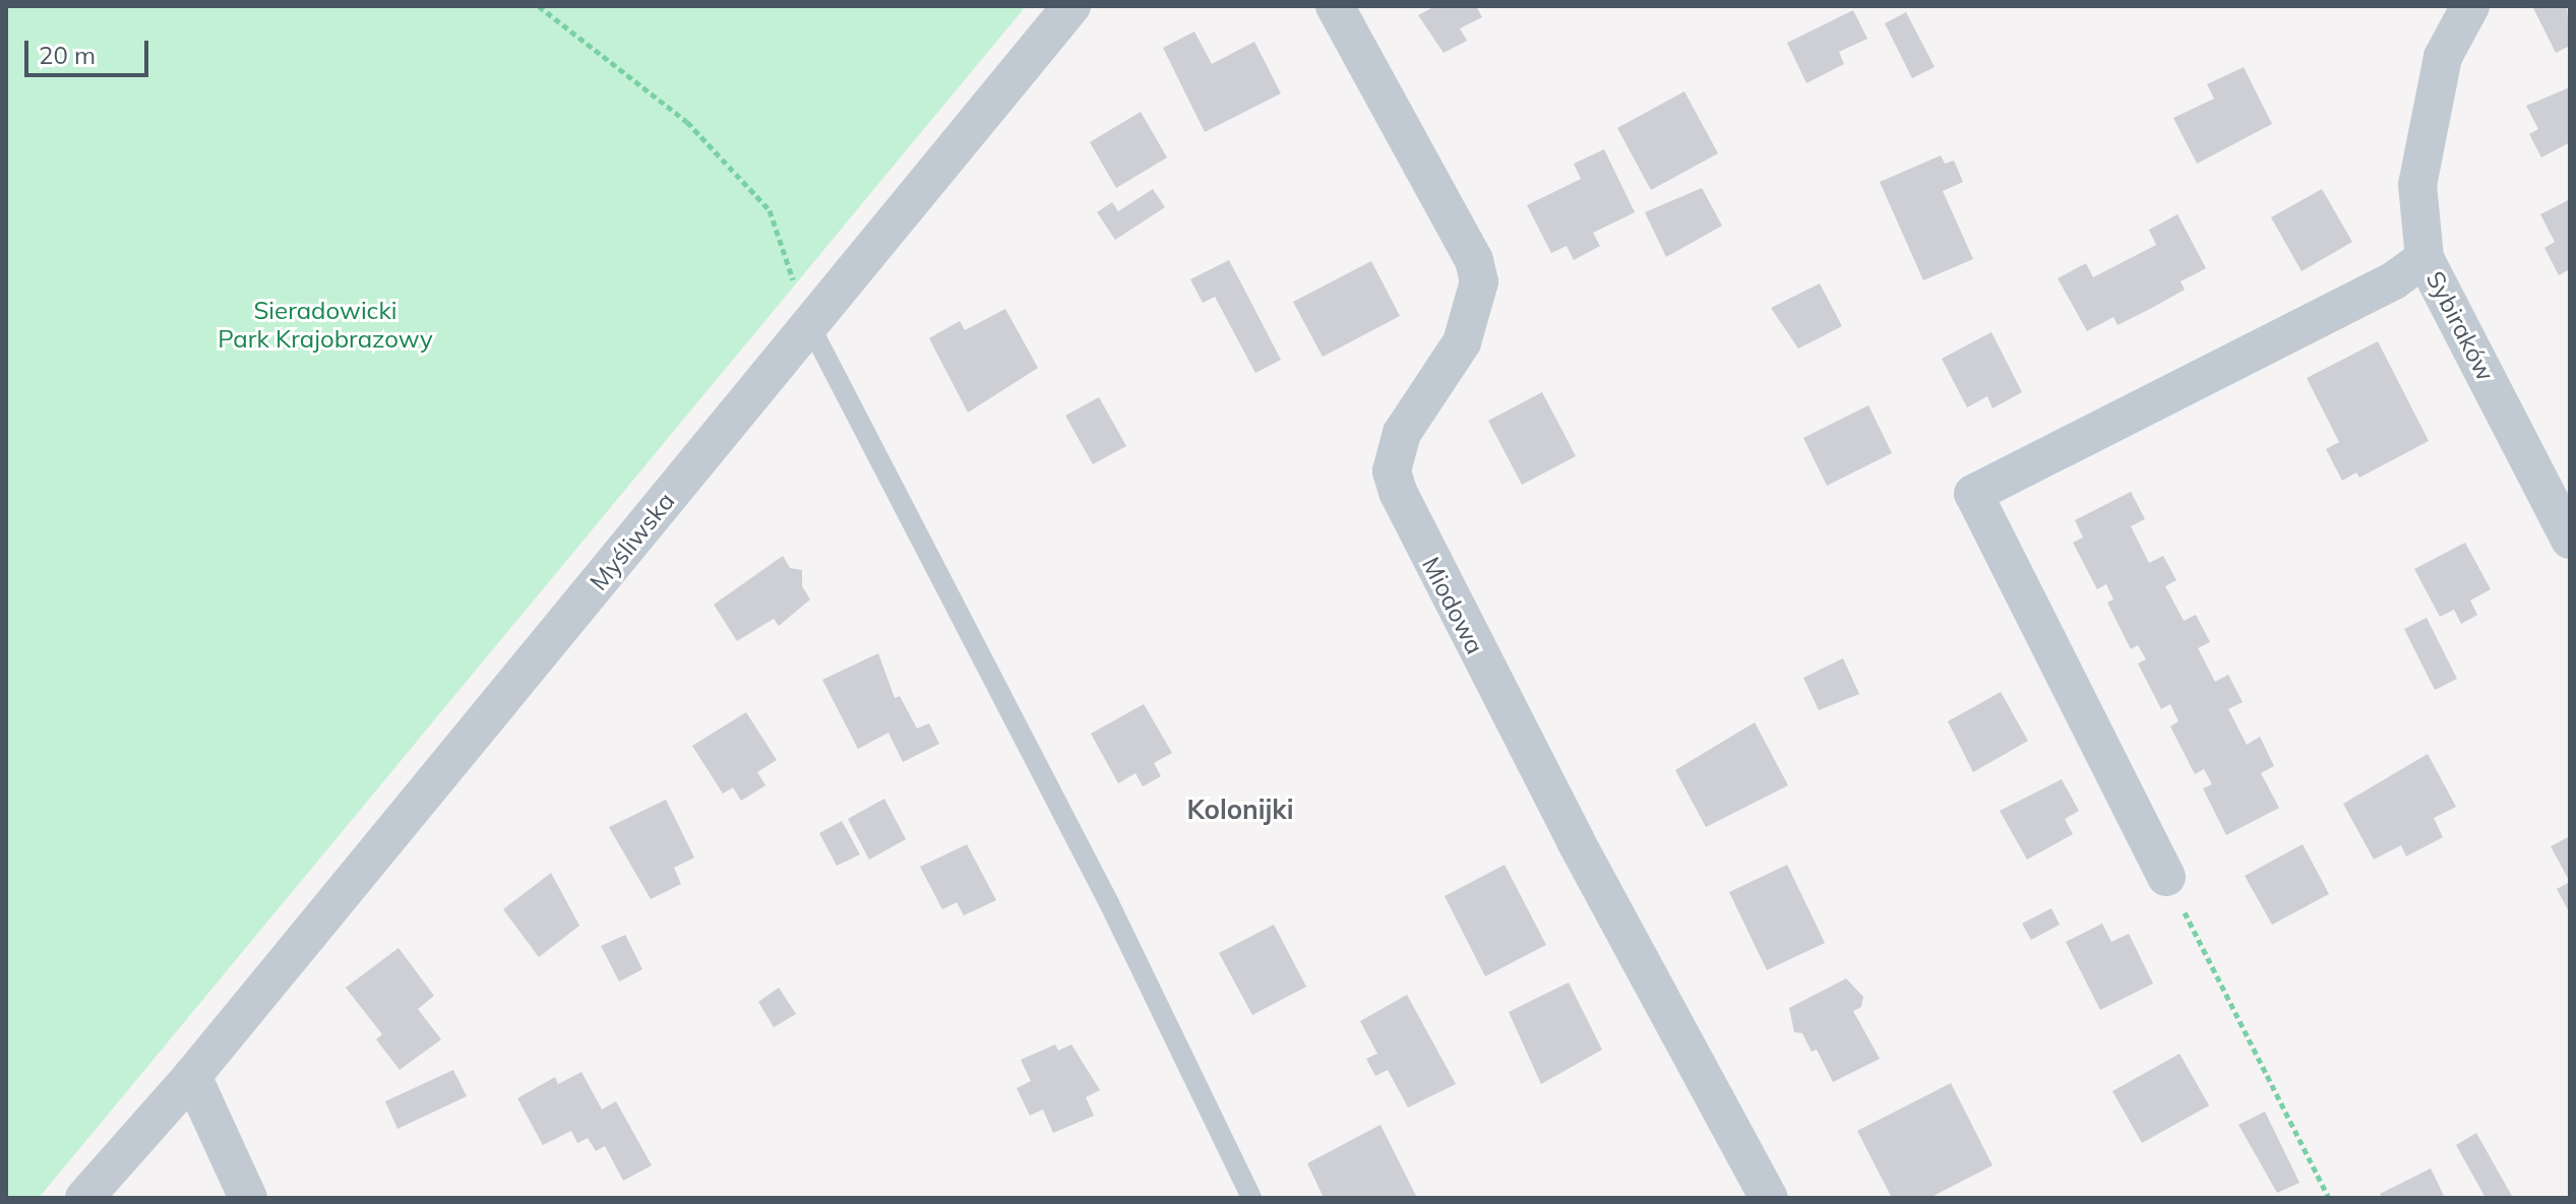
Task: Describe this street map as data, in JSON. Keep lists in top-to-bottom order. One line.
{"streets":{"street":["Sybiraków","Myśliwska","Miodowa"]},"districts":["Kolonijki"],"parks":["Sieradowicki Park Krajobrazowy"],"scale_bar":"20 m"}
